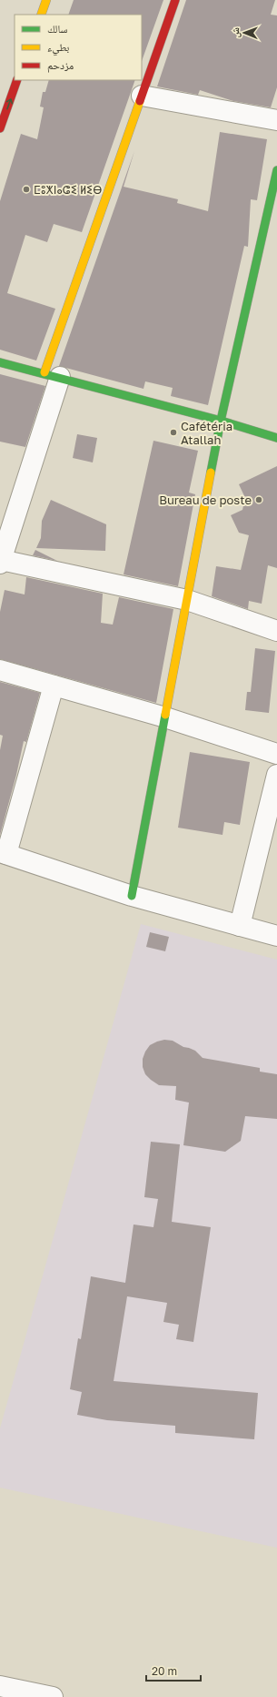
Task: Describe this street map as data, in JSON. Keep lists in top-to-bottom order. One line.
{"places":["ⵎⵓⵅⵏⴰⵛⵉ ⵍⵉⴱ","Cafétéria Atallah","Bureau de poste"],"legend":["سالك","بطيء","مزدحم"],"scale_bar":"20 m","north":"left"}
